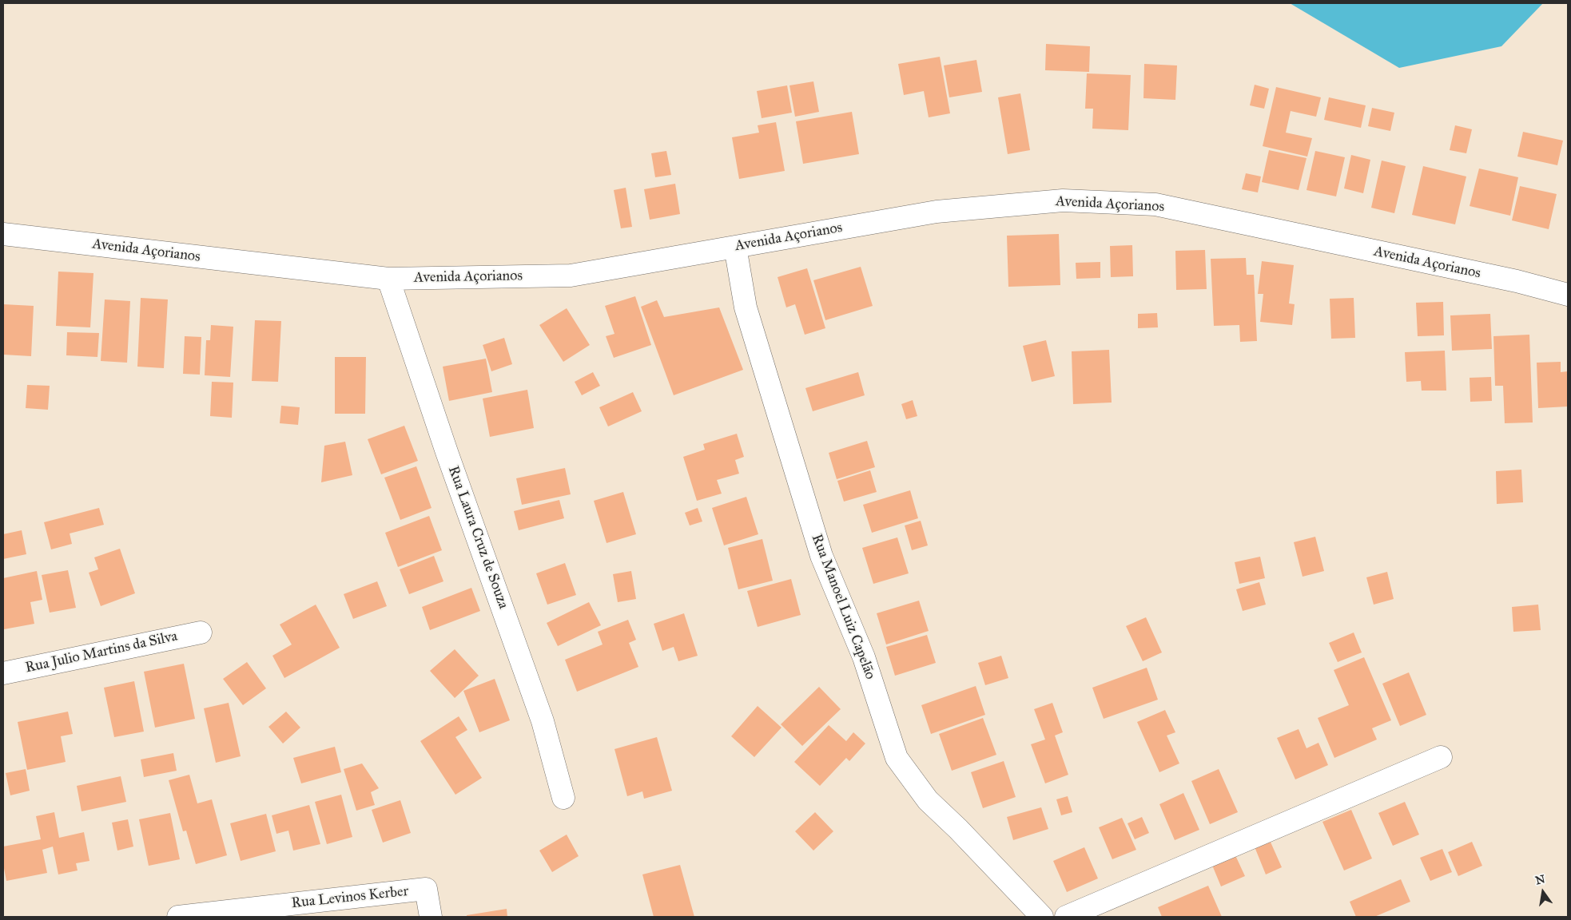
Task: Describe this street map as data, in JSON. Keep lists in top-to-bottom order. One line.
{"streets":{"street":["Avenida Açorianos","Rua Laura Cruz de Souza","Rua Manoel Luiz Capelão","Rua Julio Martins da Silva","Rua Levinos Kerber"]},"crossings":[["Avenida Açorianos","Rua Laura Cruz de Souza"],["Avenida Açorianos","Rua Manoel Luiz Capelão"]],"north":"top"}
